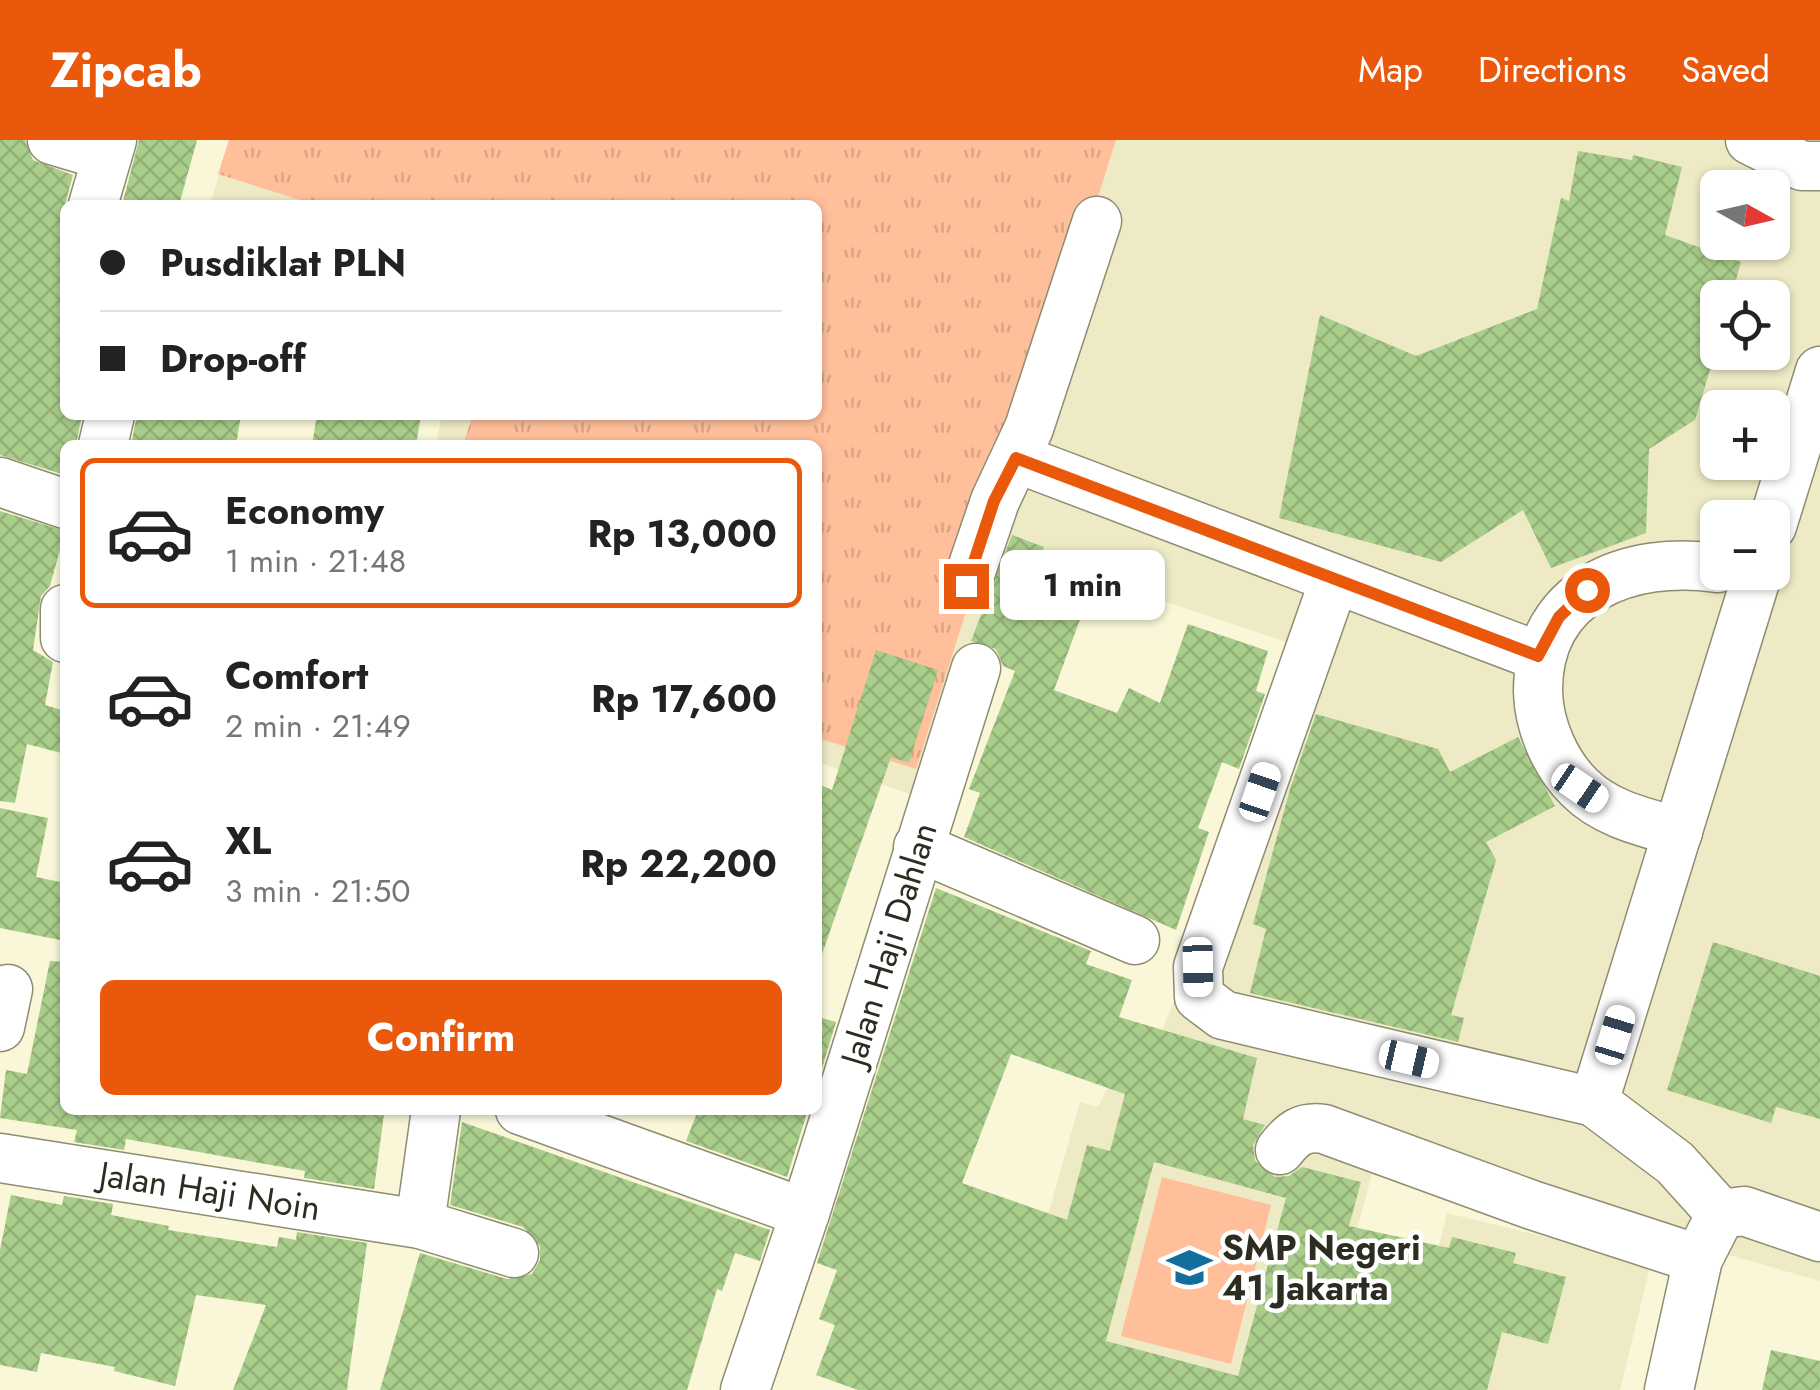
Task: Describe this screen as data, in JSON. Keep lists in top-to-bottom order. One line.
{"streets":{"street":["Jalan Haji Dahlan","Jalan Haji Noin"]},"places":{"school or university":["SMP Negeri 41 Jakarta"]},"north":"right","page":{"header":"Zipcab","nav":["Map","Directions","Saved"],"map_buttons":["+","−"],"banner":["Pusdiklat PLN","Drop-off"],"list":[{"name":"Economy","note":"1 min · 21:48","value":"Rp 13,000"},{"name":"Comfort","note":"2 min · 21:49","value":"Rp 17,600"},{"name":"XL","note":"3 min · 21:50","value":"Rp 22,200"}],"bubble":"1 min","buttons":"Confirm"}}
